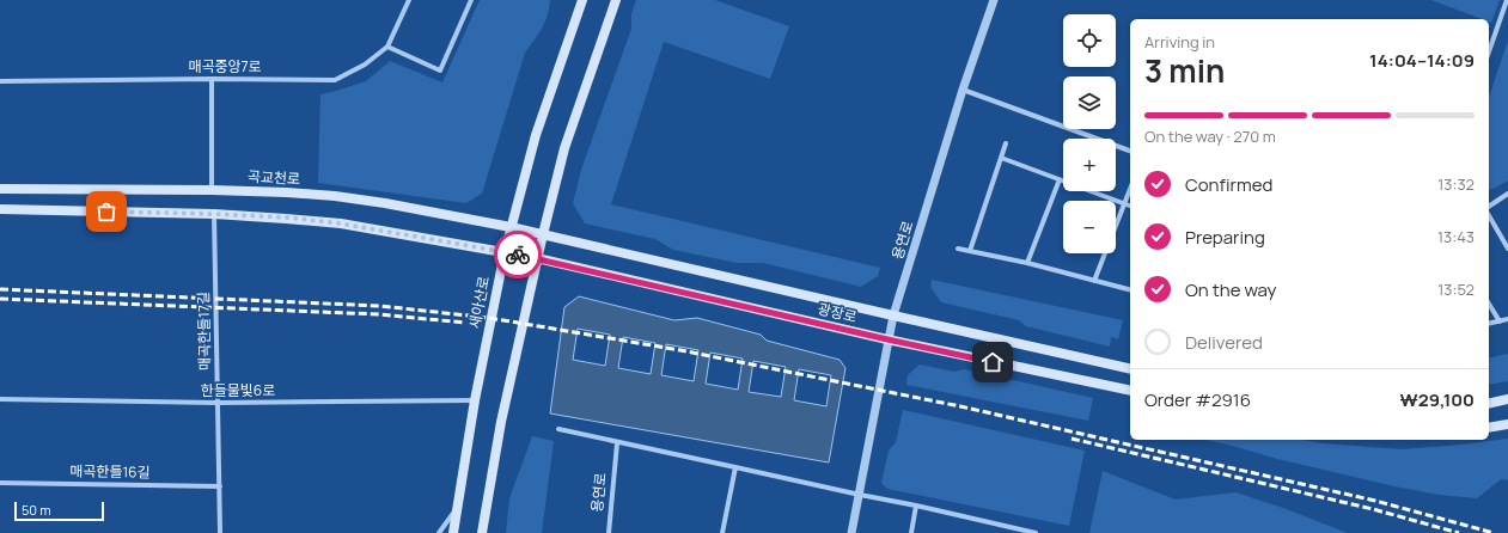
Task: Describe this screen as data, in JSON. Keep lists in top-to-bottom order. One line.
{"streets":{"main road":["곡교천로","새아산로","광장로"],"street":["매곡중앙7로","용연로","매곡한들17길","한들물빛6로","매곡한들16길"]},"crossings":[["곡교천로","새아산로"],["곡교천로","광장로"],["용연로","광장로"],["새아산로","한들물빛6로"],["매곡한들17길","한들물빛6로"],["매곡한들17길","매곡한들16길"]],"scale_bar":"50 m","page":{"map_buttons":["+","−"],"heading":["3 min","Arriving in","14:04–14:09"],"panel":["Order #2916","₩29,100"],"bar":"On the way · 270 m","list":[["Confirmed","13:32"],["Preparing","13:43"],["On the way","13:52"],"Delivered"],"scale":"50 m"}}
